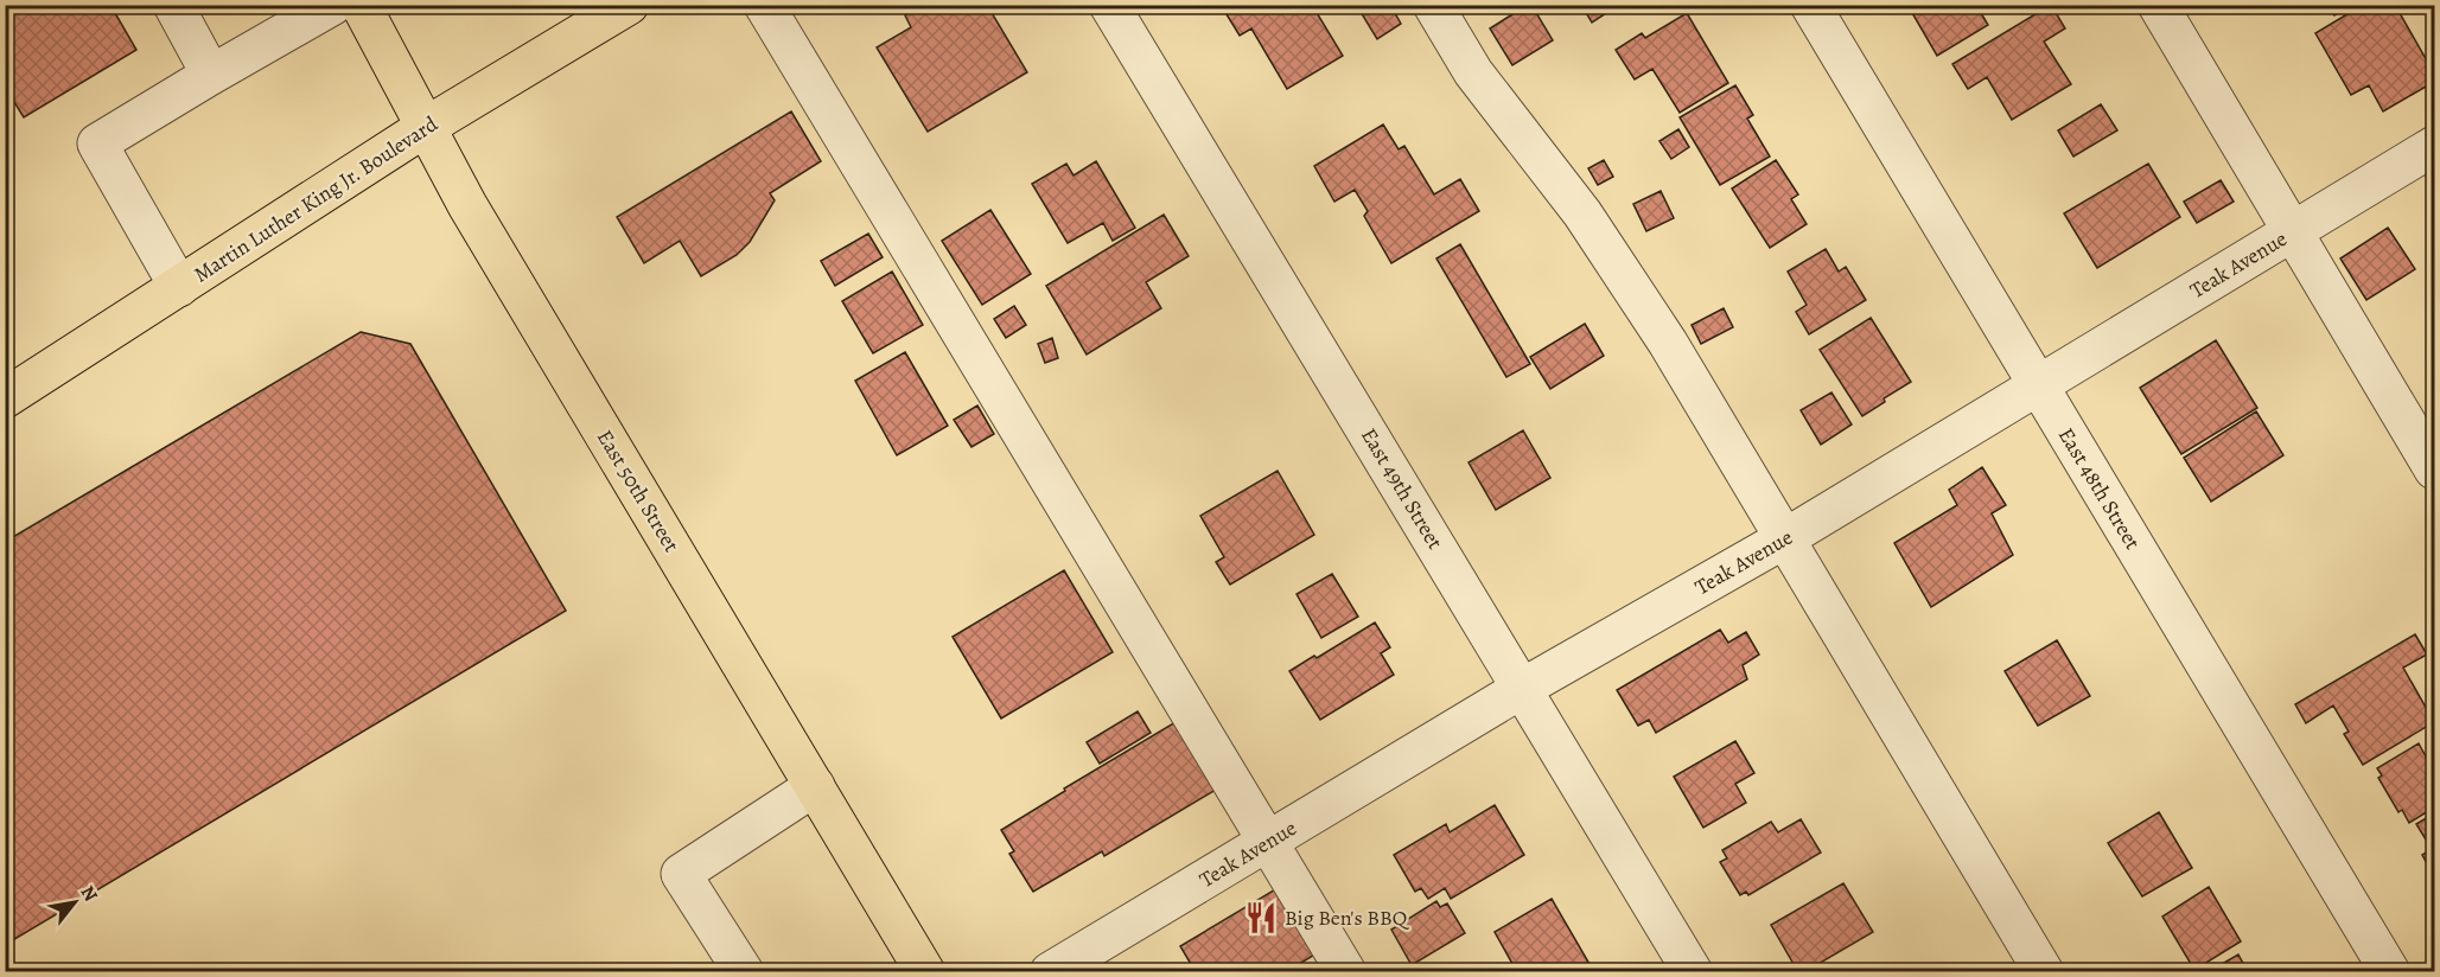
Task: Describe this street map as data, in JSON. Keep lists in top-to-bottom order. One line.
{"streets":{"main road":["Martin Luther King Jr. Boulevard","East 50th Street"],"street":["Teak Avenue","East 49th Street","East 48th Street"]},"crossings":[["Martin Luther King Jr. Boulevard","East 50th Street"],["Teak Avenue","East 49th Street"],["Teak Avenue","East 48th Street"]],"places":{"restaurant":["Big Ben's BBQ"]},"north":"top right"}
